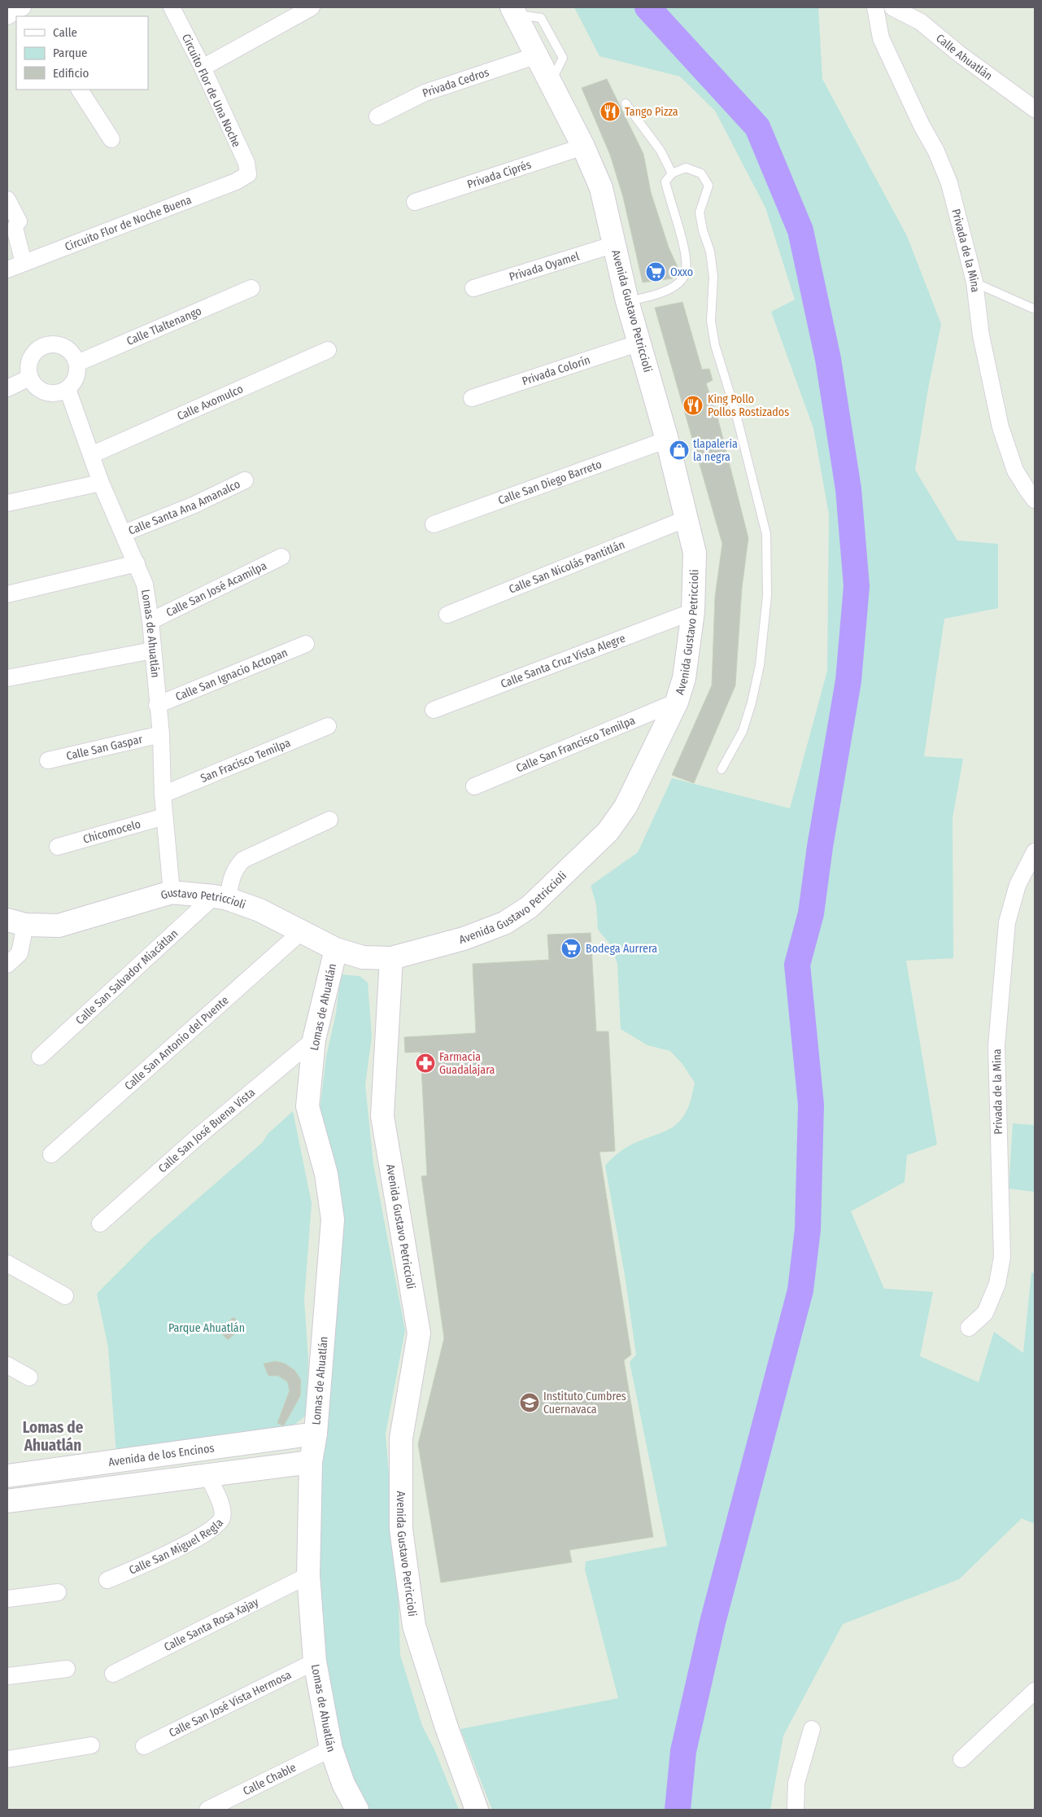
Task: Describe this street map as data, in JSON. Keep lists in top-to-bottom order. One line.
{"streets":{"street":["Calle Ahuatlán","Privada Cedros","Circuito Flor de Una Noche","Privada Ciprés","Circuito Flor de Noche Buena","Privada de la Mina","Privada Oyamel","Avenida Gustavo Petriccioli","Calle Tlaltenango","Privada Colorín","Calle Axomulco","Calle San Diego Barreto","Calle Santa Ana Amanalco","Calle San Nicolás Pantitlán","Calle San José Acamilpa","Lomas de Ahuatlán","Calle Santa Cruz Vista Alegre","Calle San Ignacio Actopan","Calle San Francisco Temilpa","Calle San Gaspar","San Fracisco Temilpa","Chicomocelo","Gustavo Petriccioli","Calle San Salvador Miacátlan","Calle San Antonio del Puente","Calle San José Buena Vista","Avenida de los Encinos","Calle San Miguel Regla","Calle Santa Rosa Xajay","Calle San José Vista Hermosa","Calle Chable"]},"crossings":[["Privada Cedros","Avenida Gustavo Petriccioli"],["Circuito Flor de Una Noche","Circuito Flor de Noche Buena"],["Privada Ciprés","Avenida Gustavo Petriccioli"],["Privada Oyamel","Avenida Gustavo Petriccioli"],["Avenida Gustavo Petriccioli","Privada Colorín"],["Avenida Gustavo Petriccioli","Calle San Diego Barreto"],["Avenida Gustavo Petriccioli","Calle San Nicolás Pantitlán"],["Avenida Gustavo Petriccioli","Calle Santa Cruz Vista Alegre"],["Avenida Gustavo Petriccioli","Calle San Francisco Temilpa"],["Avenida Gustavo Petriccioli","Gustavo Petriccioli"],["Calle Tlaltenango","Lomas de Ahuatlán"],["Calle Axomulco","Lomas de Ahuatlán"],["Calle Santa Ana Amanalco","Lomas de Ahuatlán"],["Calle San José Acamilpa","Lomas de Ahuatlán"],["Lomas de Ahuatlán","Calle San Ignacio Actopan"],["Lomas de Ahuatlán","Calle San Gaspar"],["Lomas de Ahuatlán","San Fracisco Temilpa"],["Lomas de Ahuatlán","Chicomocelo"],["Lomas de Ahuatlán","Gustavo Petriccioli"],["Lomas de Ahuatlán","Calle San José Buena Vista"],["Lomas de Ahuatlán","Avenida de los Encinos"],["Lomas de Ahuatlán","Calle Santa Rosa Xajay"],["Lomas de Ahuatlán","Calle San José Vista Hermosa"],["Lomas de Ahuatlán","Calle Chable"],["Gustavo Petriccioli","Calle San Salvador Miacátlan"],["Gustavo Petriccioli","Calle San Antonio del Puente"]],"districts":["Lomas de Ahuatlán"],"parks":["Parque Ahuatlán"],"places":{"restaurant":["Tango Pizza","King Pollo Pollos Rostizados"],"supermarket":["Oxxo","Bodega Aurrera"],"shop":["tlapaleria la negra"],"pharmacy":["Farmacia Guadalajara"],"school or university":["Instituto Cumbres Cuernavaca"]},"legend":["Calle","Parque","Edificio"]}
